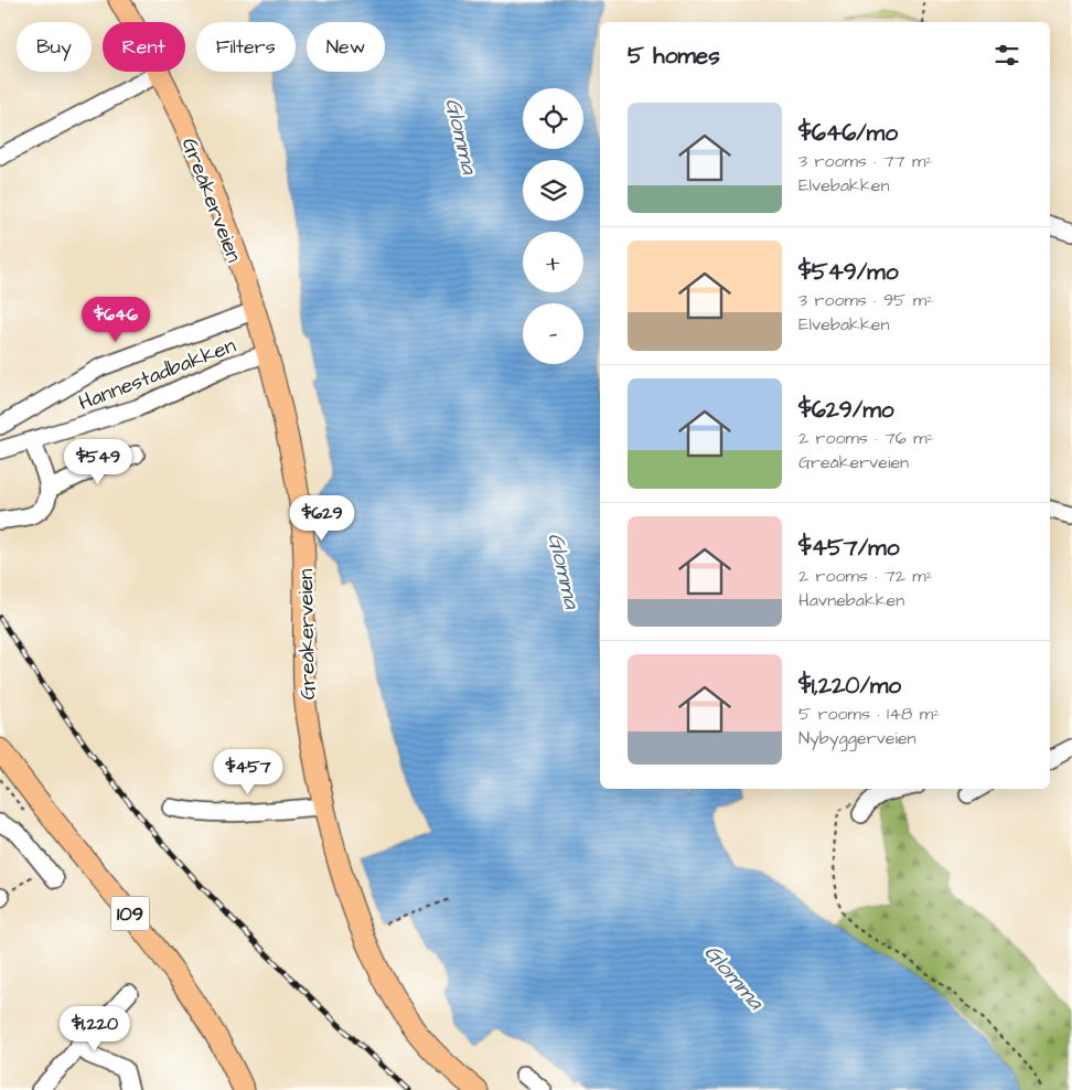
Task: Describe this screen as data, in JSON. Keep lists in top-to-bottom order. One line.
{"streets":{"main road":["Greåkerveien","109"],"street":["Hannestadbakken"]},"crossings":[["Greåkerveien","Hannestadbakken"]],"water":["Glomma"],"page":{"chip":["Buy","Rent","Filters","New"],"heading":"5 homes","map_buttons":["+","−"],"list":[{"name":"$646/mo","note":"3 rooms · 77 m² · Elvebakken"},{"name":"$549/mo","note":"3 rooms · 95 m² · Elvebakken"},{"name":"$629/mo","note":"2 rooms · 76 m² · Greåkerveien"},{"name":"$457/mo","note":"2 rooms · 72 m² · Havnebakken"},{"name":"$1,220/mo","note":"5 rooms · 148 m² · Nybyggerveien"}],"price":["$646","$549","$629","$457","$1,220"]}}
